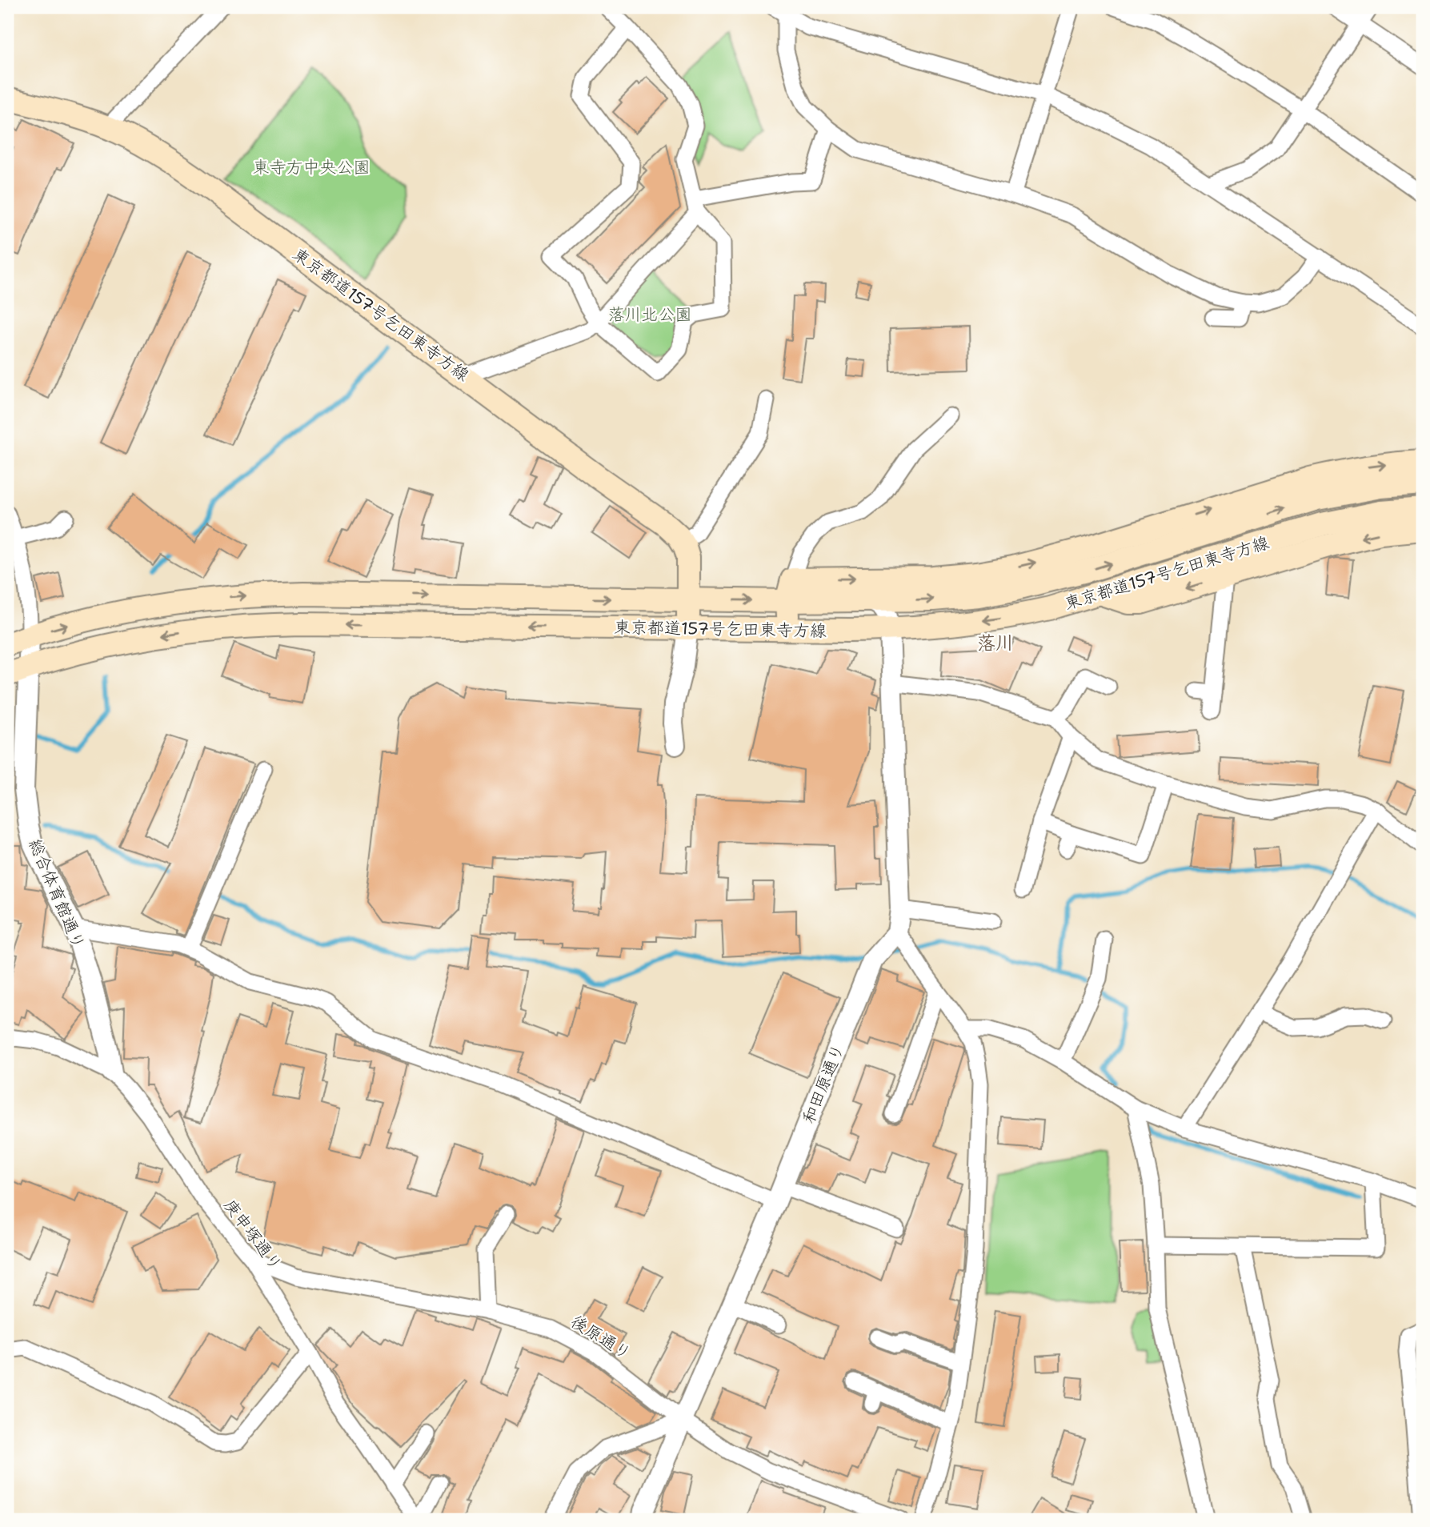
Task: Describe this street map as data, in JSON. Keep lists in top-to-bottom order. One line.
{"streets":{"main road":["東京都道157号乞田東寺方線"],"street":["総合体育館通り","和田原通り","庚申塚通り","後原通り"]},"crossings":[["東京都道157号乞田東寺方線","総合体育館通り"],["総合体育館通り","庚申塚通り"],["和田原通り","後原通り"],["庚申塚通り","後原通り"]],"districts":["落川"],"parks":["東寺方中央公園","落川北公園"]}
